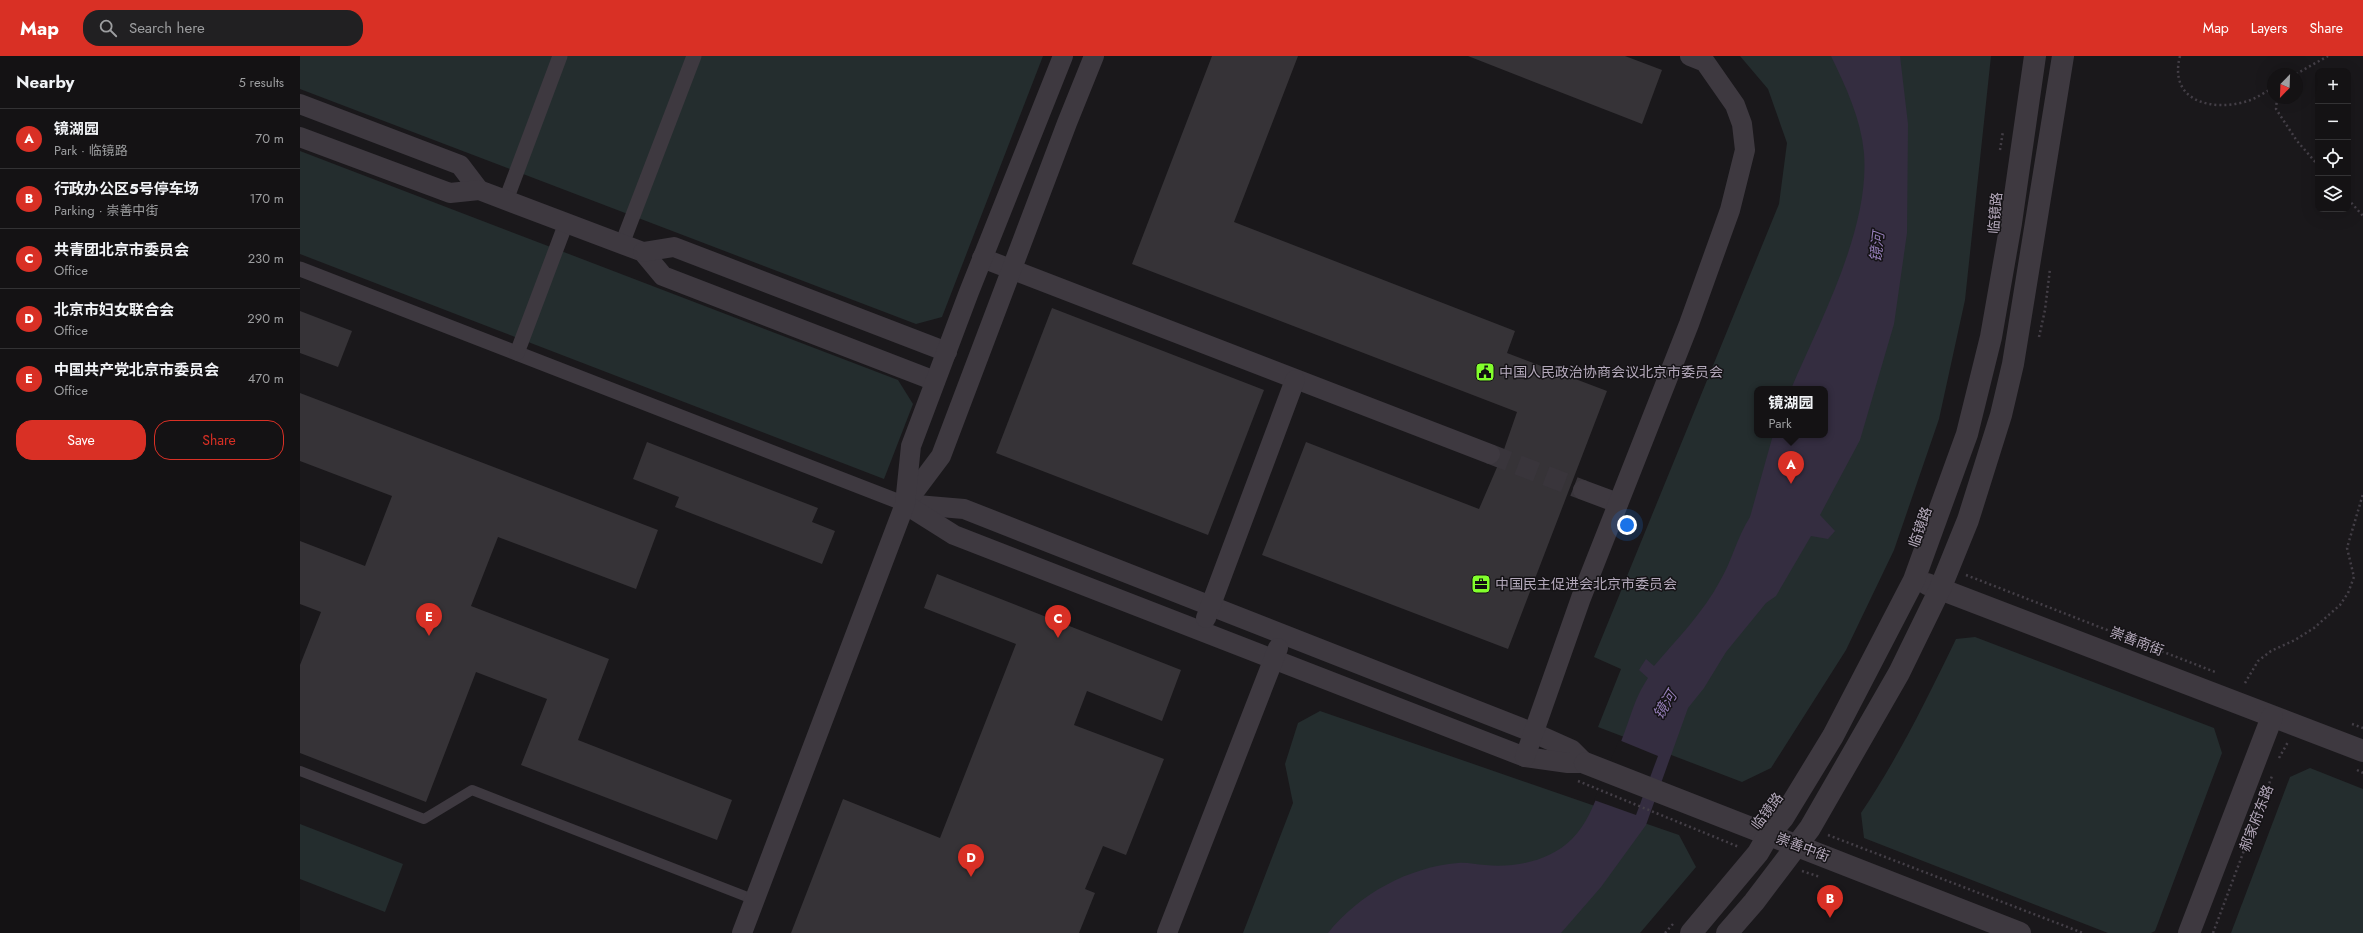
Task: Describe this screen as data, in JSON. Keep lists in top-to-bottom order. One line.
{"streets":{"street":["临镜路","崇善南街","郝家府东路","崇善中街"]},"crossings":[["临镜路","崇善南街"],["临镜路","崇善中街"],["崇善南街","郝家府东路"]],"water":["镜河"],"places":{"public building":["中国人民政治协商会议北京市委员会"],"office":["中国民主促进会北京市委员会"]},"north":"bottom left","page":{"header":"Map","search":"Search here","nav":["Map","Layers","Share"],"heading":["Nearby","5 results"],"map_buttons":["+","−"],"list":[{"mark":"A","name":"镜湖园","note":"Park · 临镜路","value":"70 m"},{"mark":"B","name":"行政办公区5号停车场","note":"Parking · 崇善中街","value":"170 m"},{"mark":"C","name":"共青团北京市委员会","note":"Office","value":"230 m"},{"mark":"D","name":"北京市妇女联合会","note":"Office","value":"290 m"},{"mark":"E","name":"中国共产党北京市委员会","note":"Office","value":"470 m"}],"popup":["镜湖园","Park"],"buttons":["Save","Share"],"pins":["A","E","C","D","B"]}}
